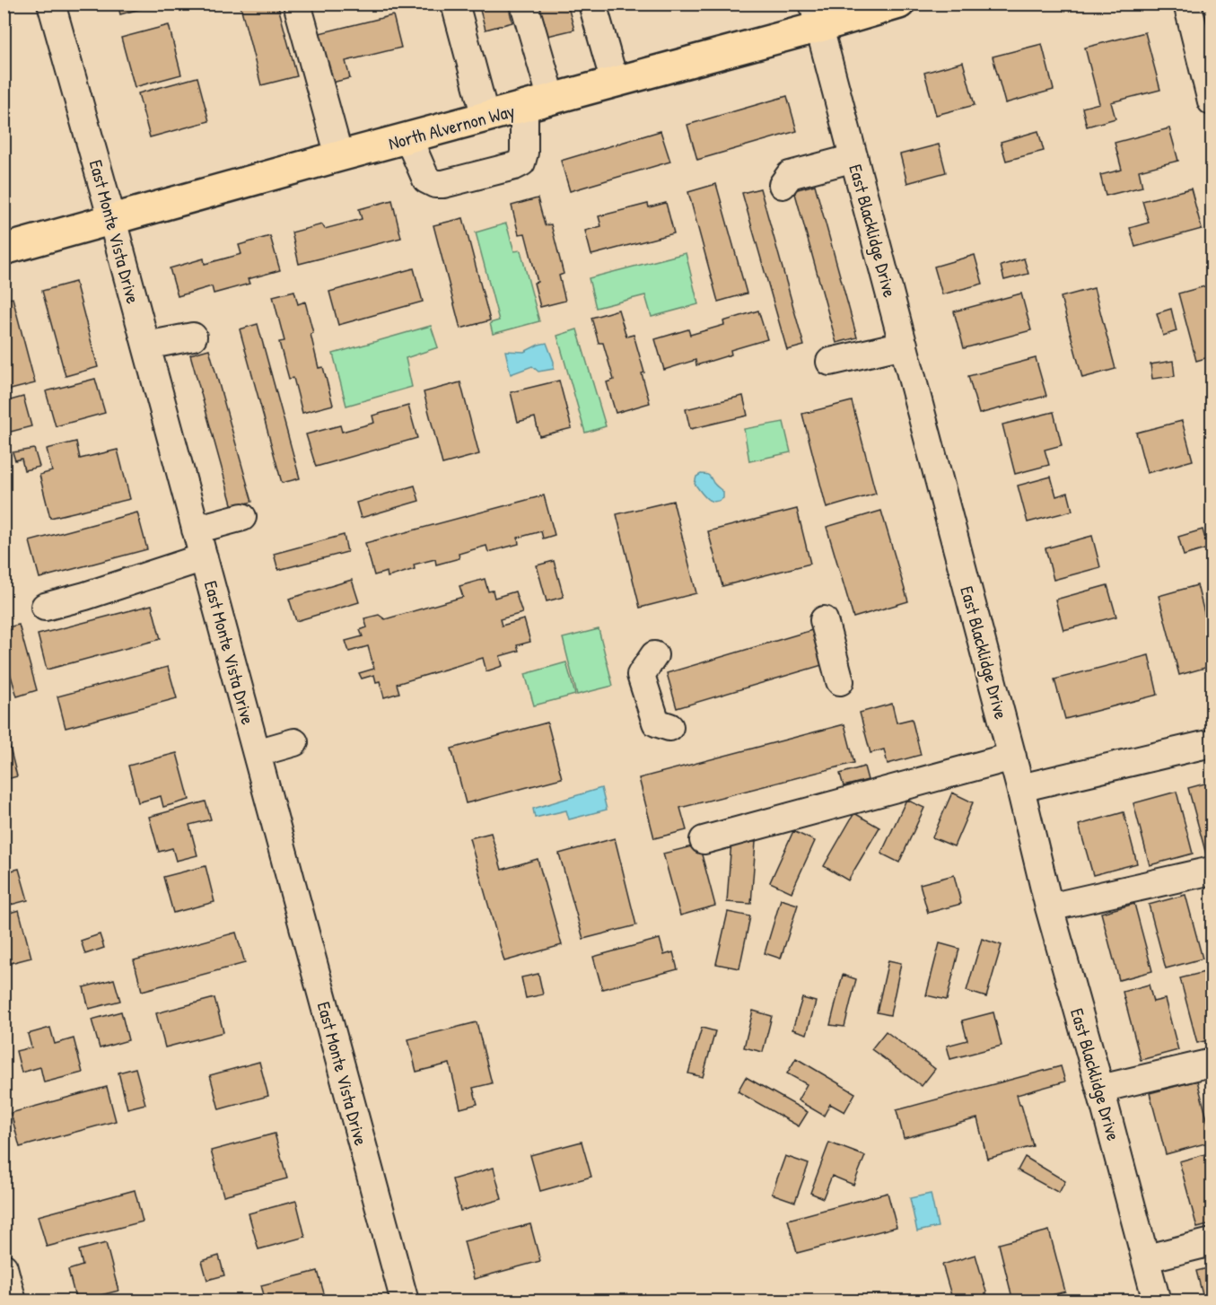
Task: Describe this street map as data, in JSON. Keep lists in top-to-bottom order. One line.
{"streets":{"main road":["North Alvernon Way"],"street":["East Blacklidge Drive","East Monte Vista Drive"]},"crossings":[["North Alvernon Way","East Blacklidge Drive"],["North Alvernon Way","East Monte Vista Drive"]]}
